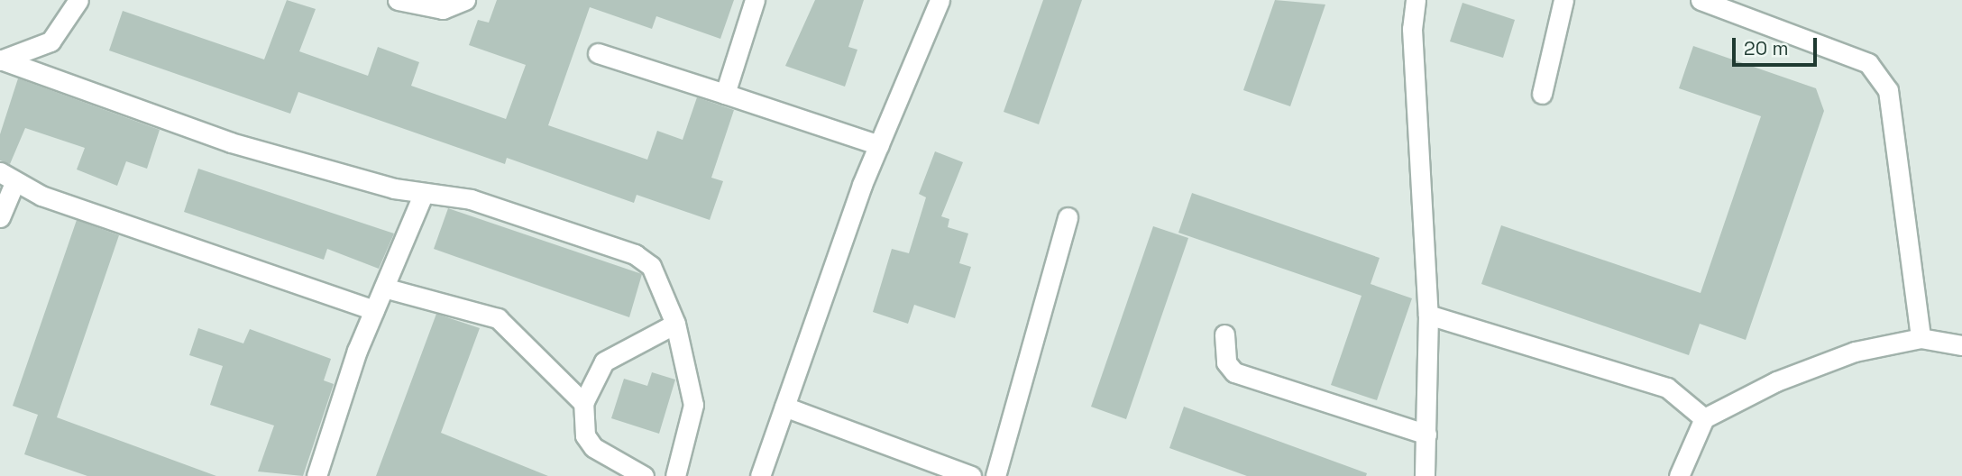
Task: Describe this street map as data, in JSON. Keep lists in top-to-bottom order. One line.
{"scale_bar":"20 m"}
